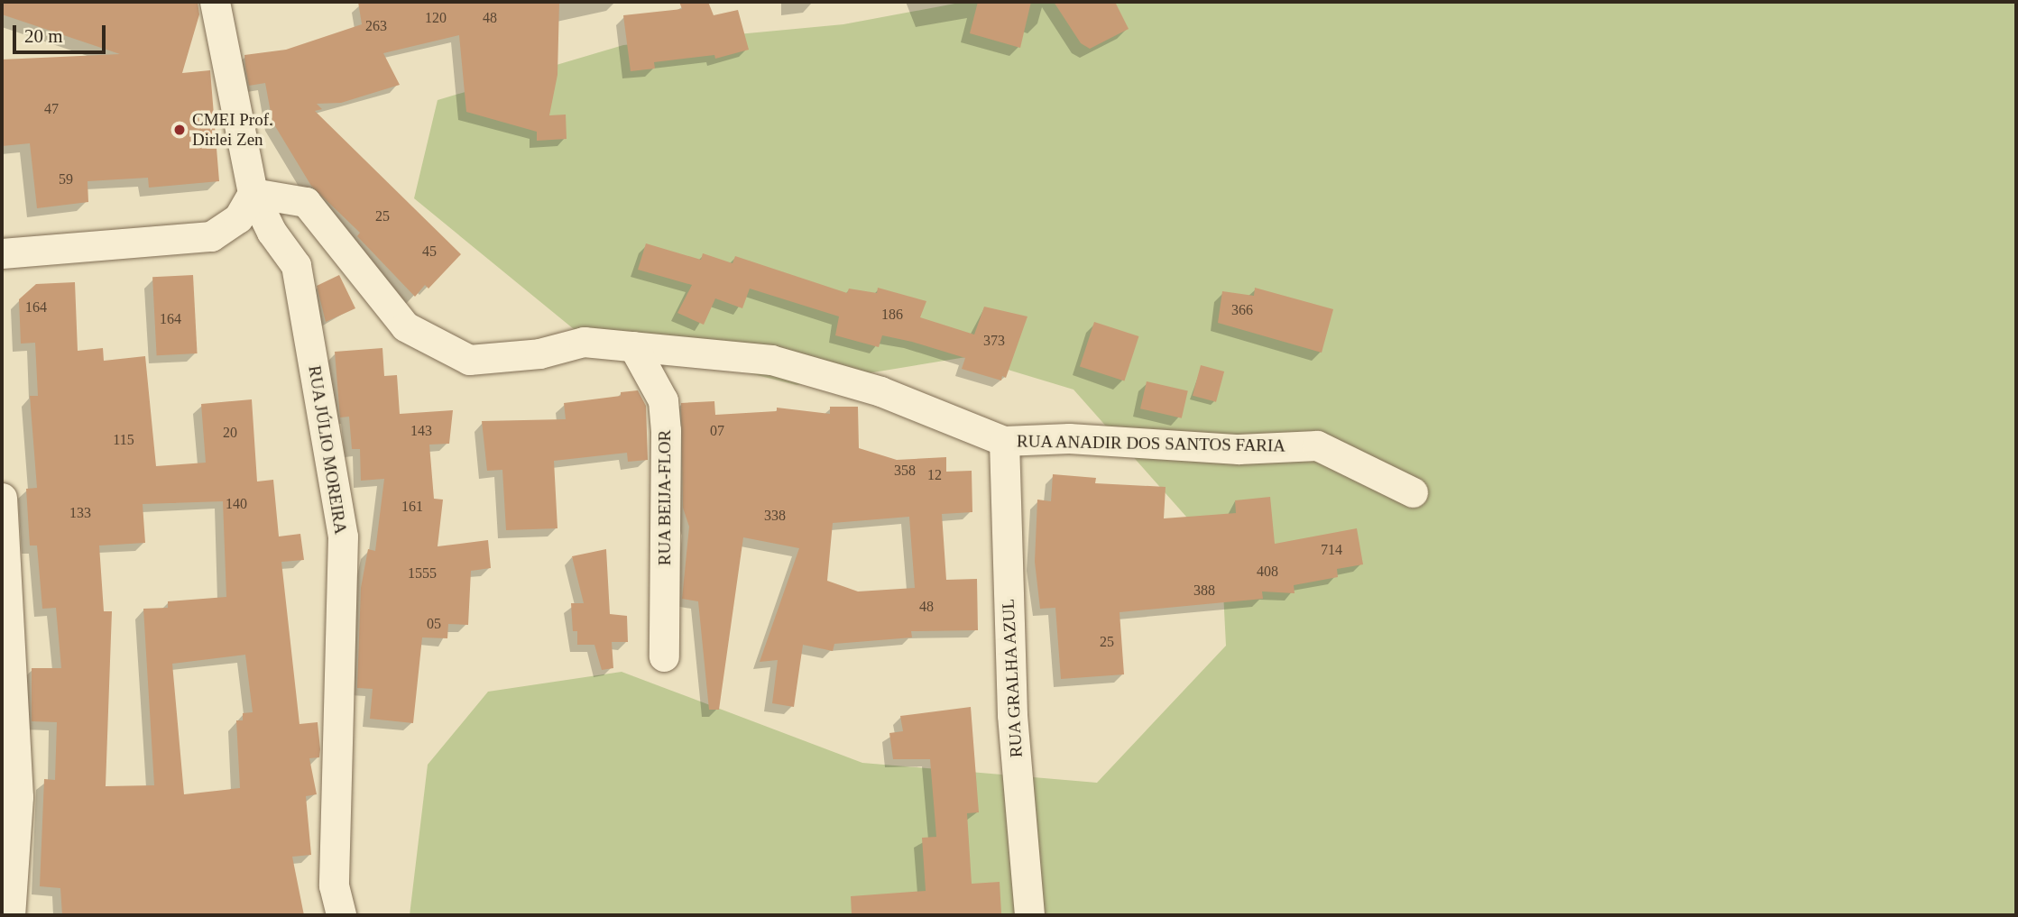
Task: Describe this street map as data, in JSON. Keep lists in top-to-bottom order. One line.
{"streets":{"street":["RUA ANADIR DOS SANTOS FARIA","RUA JÚLIO MOREIRA","RUA BEIJA-FLOR","RUA GRALHA AZUL"]},"crossings":[["RUA ANADIR DOS SANTOS FARIA","RUA JÚLIO MOREIRA"],["RUA ANADIR DOS SANTOS FARIA","RUA BEIJA-FLOR"],["RUA ANADIR DOS SANTOS FARIA","RUA GRALHA AZUL"]],"places":["CMEI Prof. Dirlei Zen"],"house_numbers":["120","48","263","47","59","25","45","164","366","186","164","373","143","07","20","115","358","12","140","161","133","338","714","408","1555","388","48","05","25"],"scale_bar":"20 m"}
